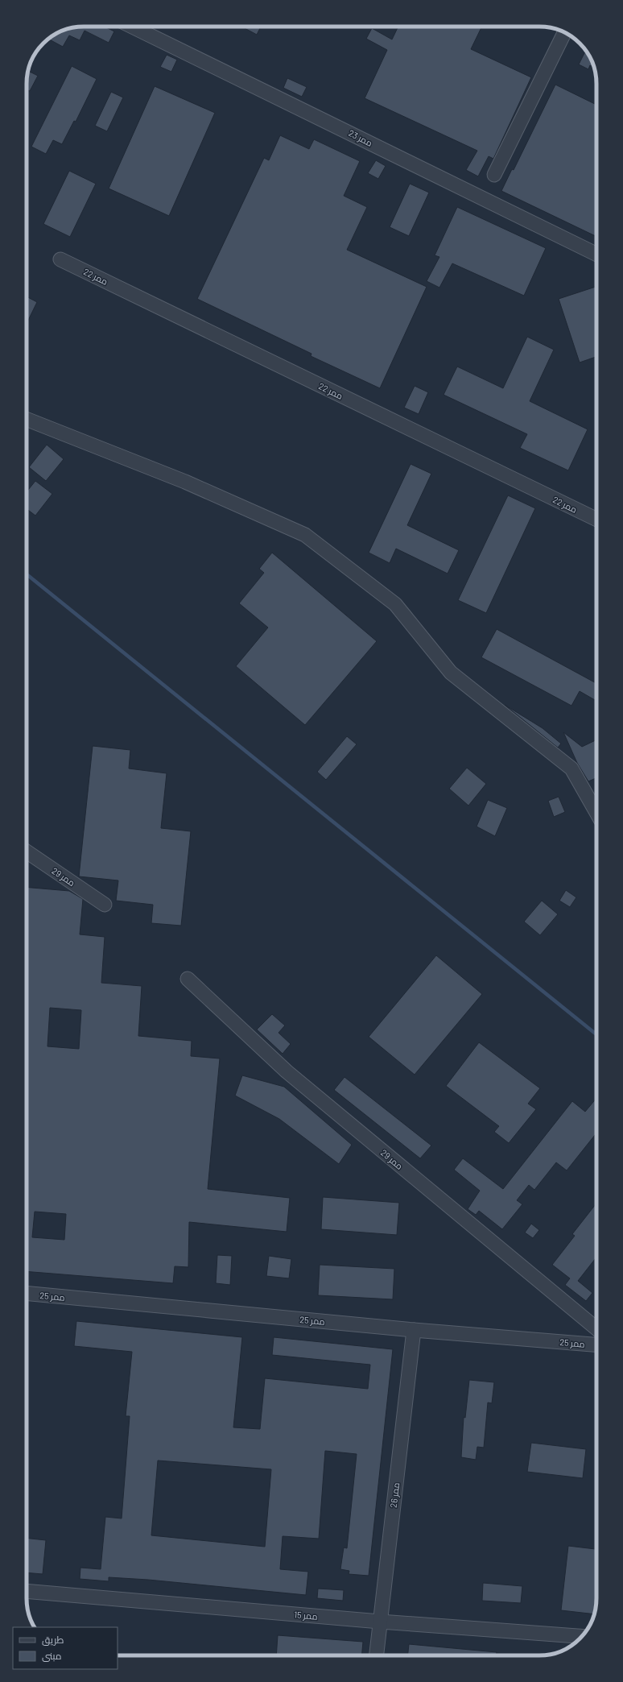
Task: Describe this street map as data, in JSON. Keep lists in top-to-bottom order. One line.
{"streets":{"lane":["ممر 23","ممر 22","ممر 29","ممر 25","ممر 26","ممر 15"]},"crossings":[["ممر 25","ممر 26"],["ممر 26","ممر 15"]],"legend":["طريق","مبنى"]}
